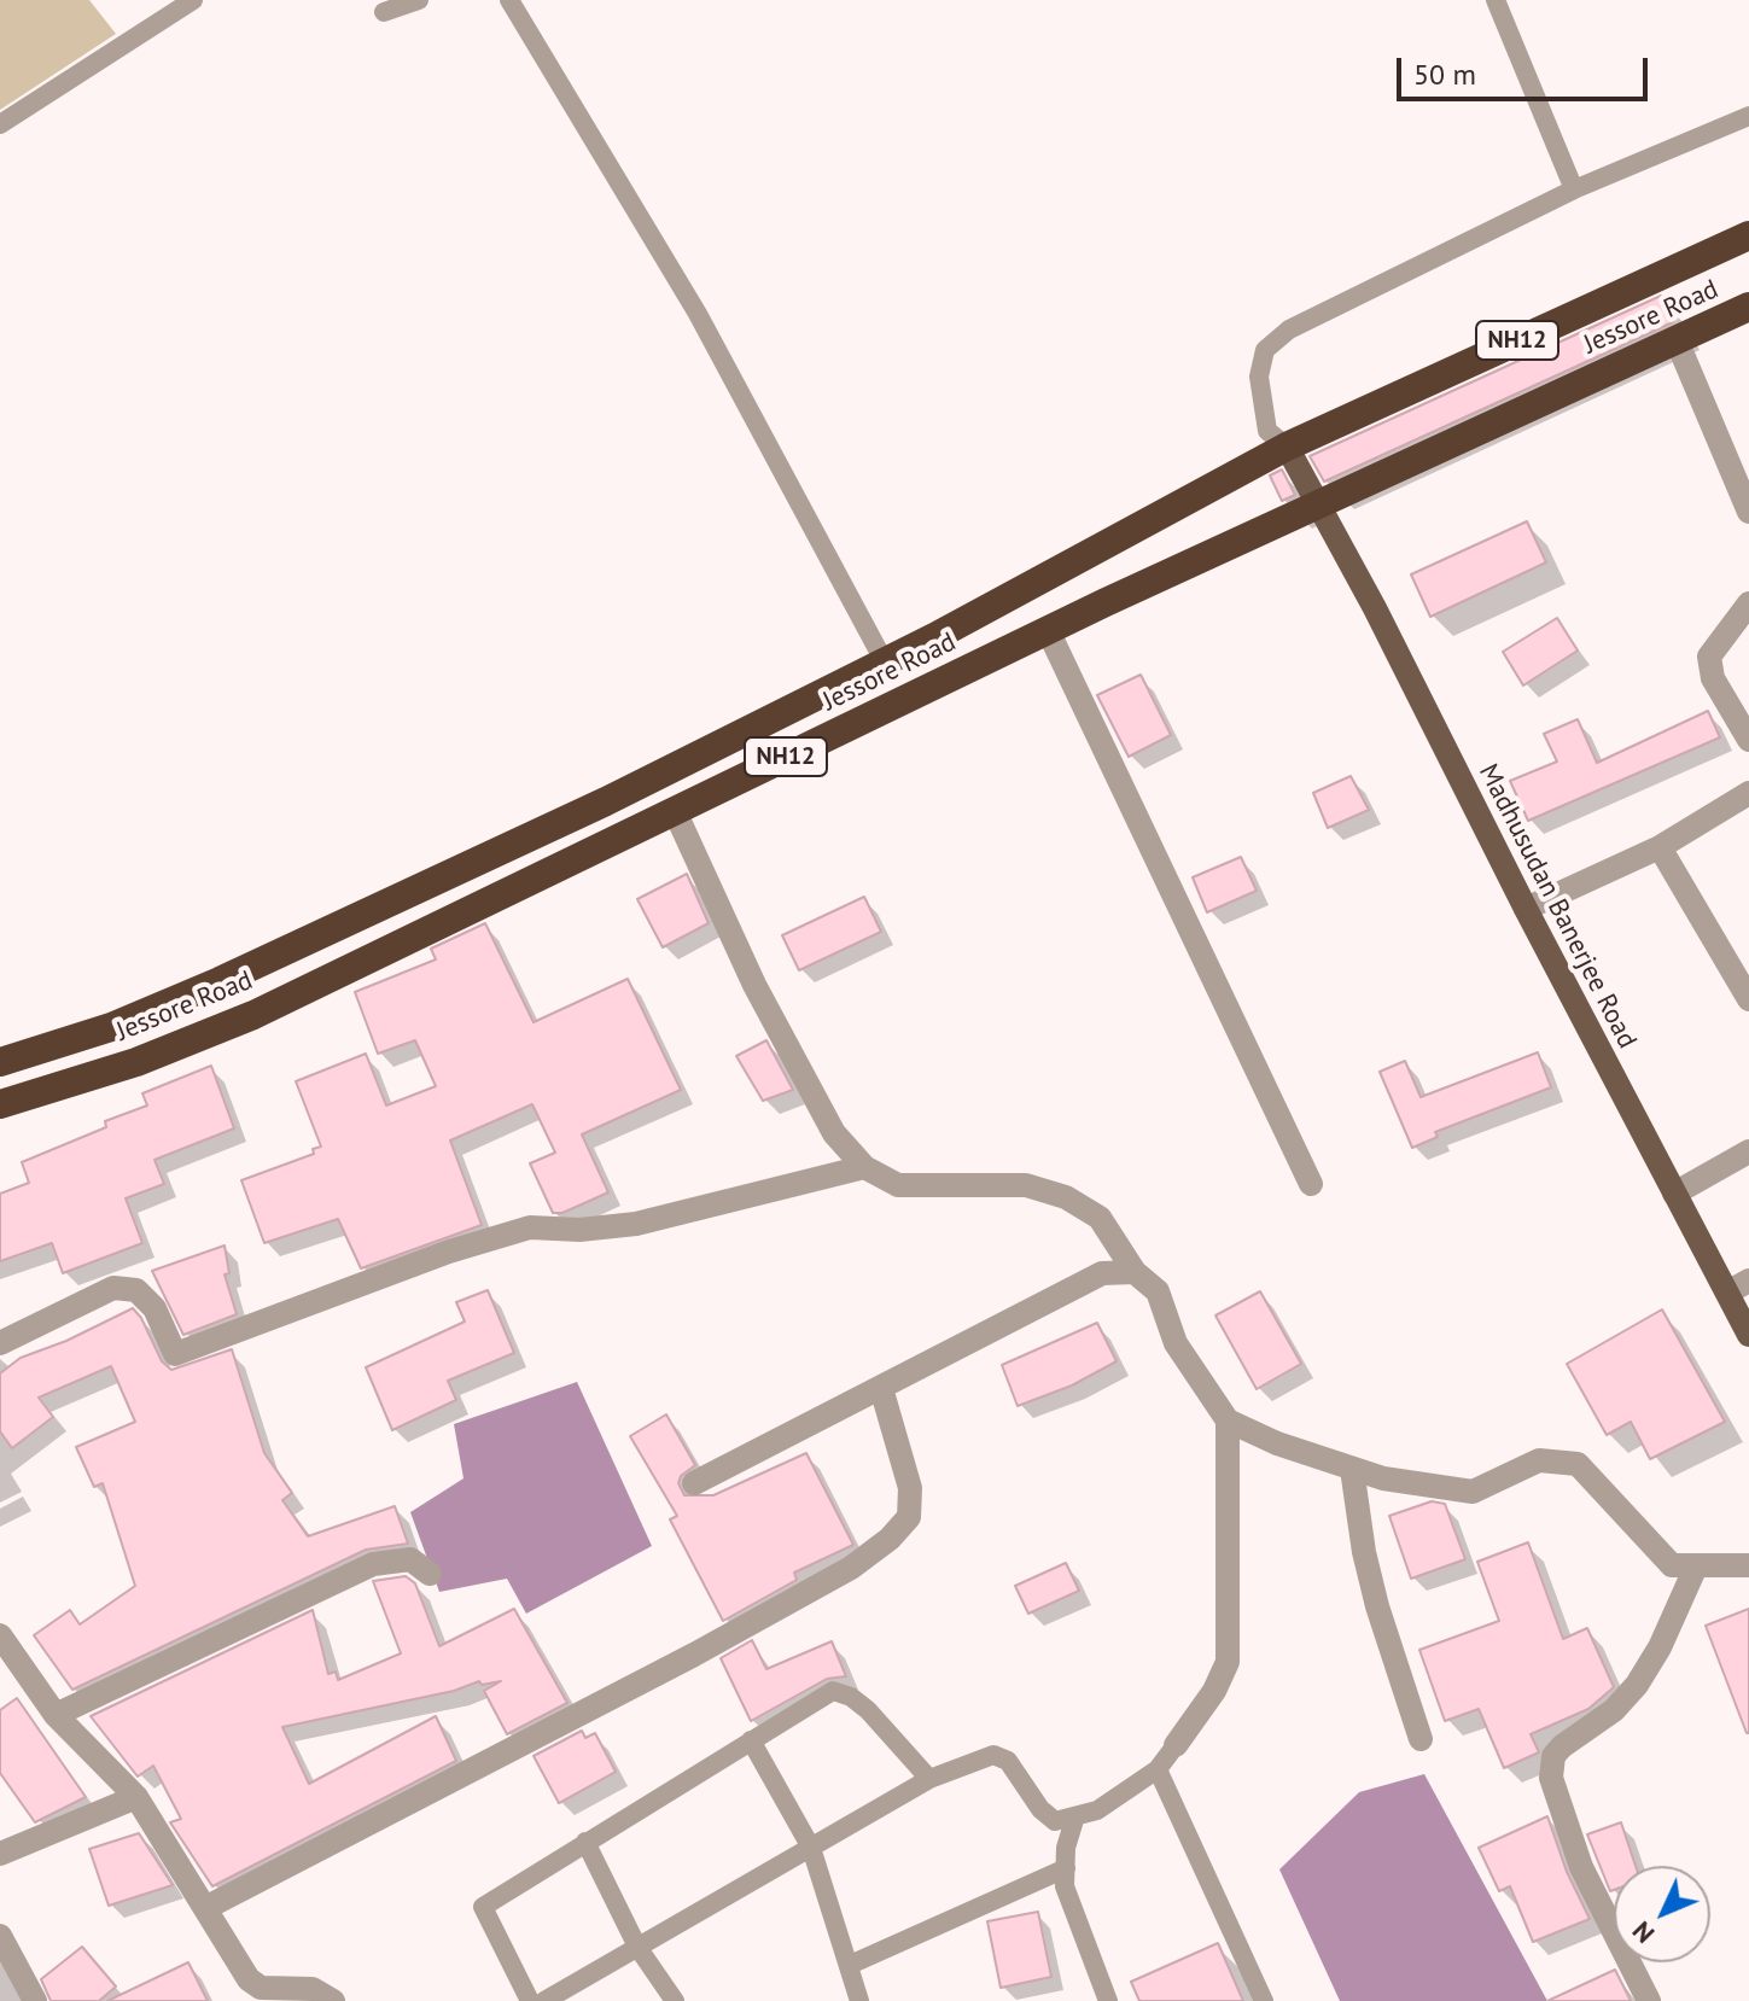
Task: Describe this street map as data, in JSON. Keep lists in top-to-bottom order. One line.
{"streets":{"highway":["Jessore Road","NH12"],"main road":["Madhusudan Banerjee Road"]},"crossings":[["Jessore Road","Madhusudan Banerjee Road"],["NH12","Madhusudan Banerjee Road"]],"scale_bar":"50 m","north":"bottom left"}
